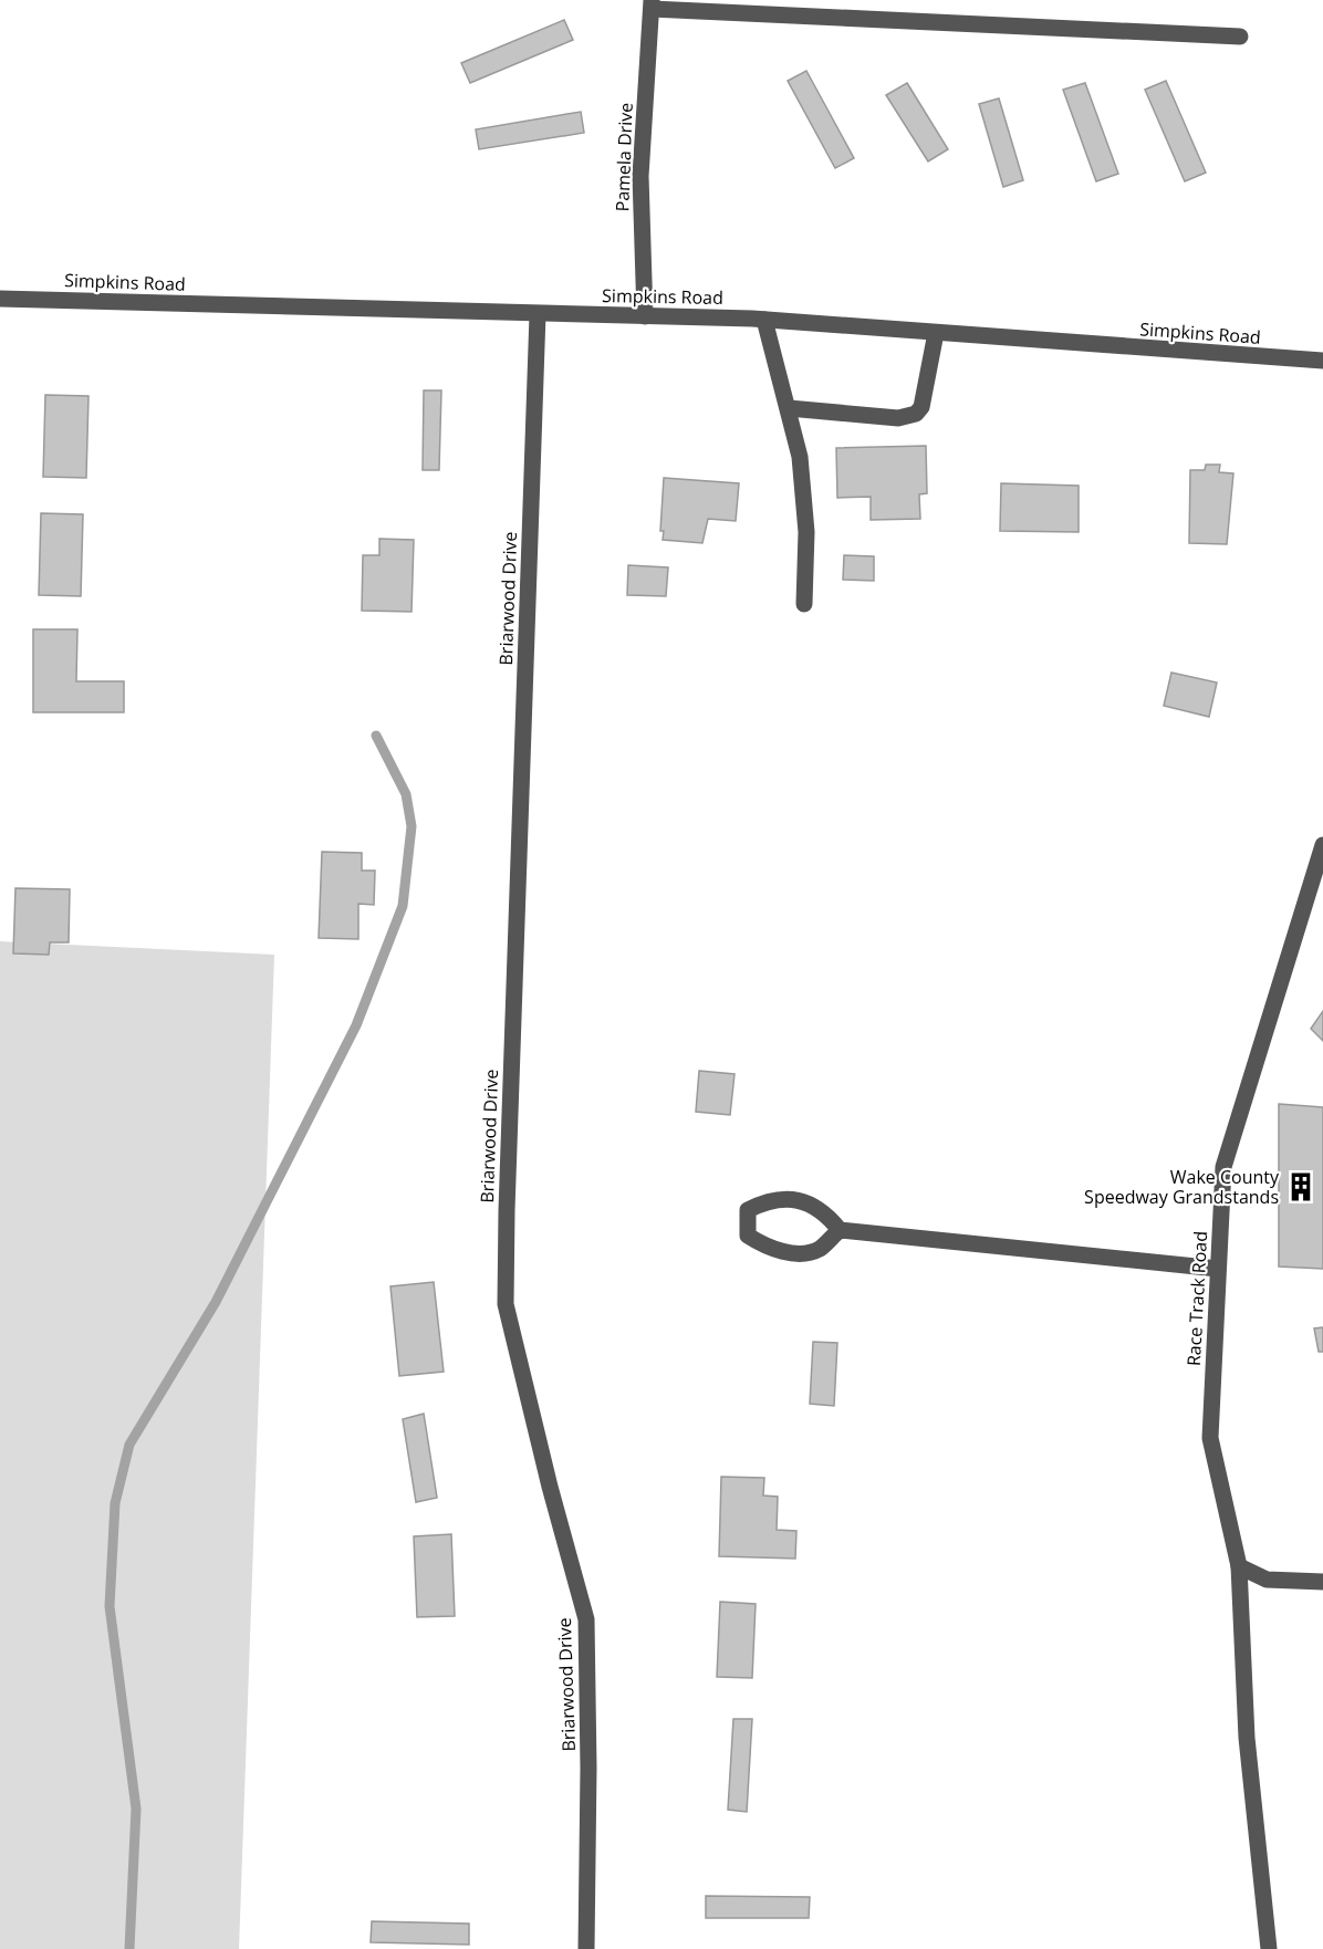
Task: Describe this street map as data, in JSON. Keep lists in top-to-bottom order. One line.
{"streets":{"street":["Pamela Drive","Simpkins Road","Briarwood Drive","Race Track Road"]},"crossings":[["Pamela Drive","Simpkins Road"],["Simpkins Road","Briarwood Drive"]],"places":{"building":["Wake County Speedway Grandstands"]}}
